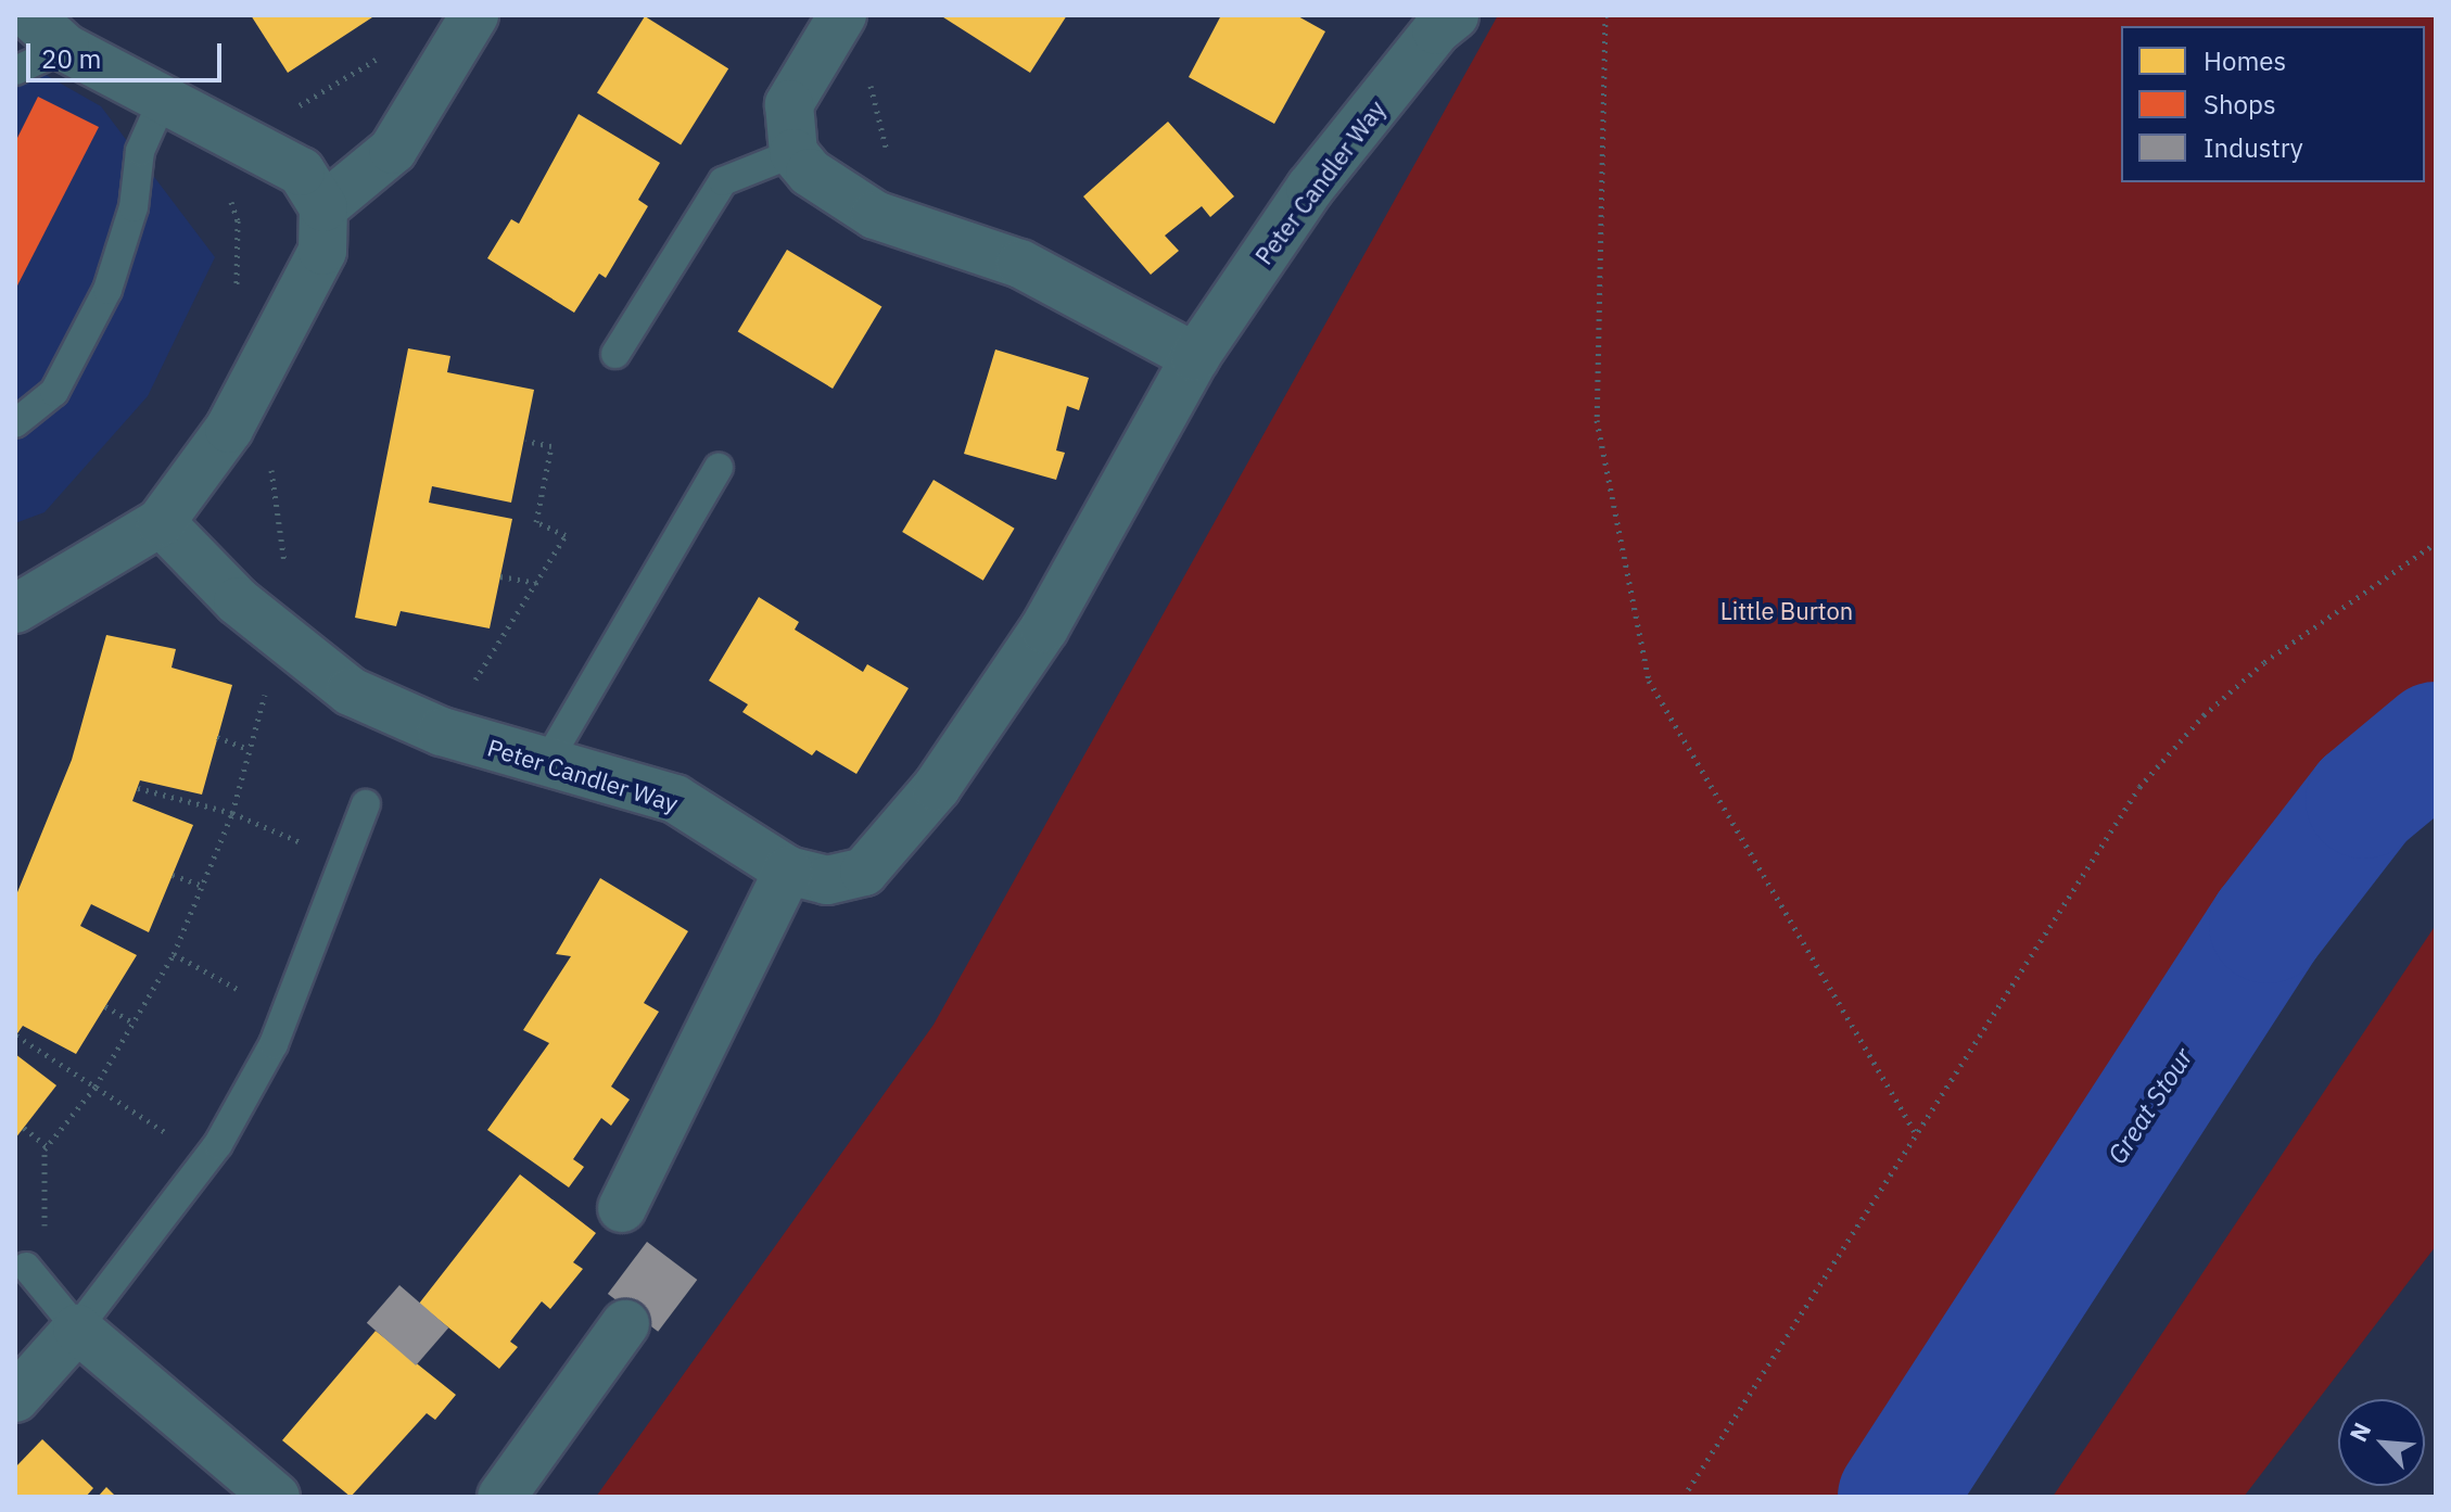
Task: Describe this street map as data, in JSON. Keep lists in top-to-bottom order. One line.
{"streets":{"street":["Peter Candler Way"]},"water":["Great Stour"],"parks":["Little Burton"],"legend":["Homes","Shops","Industry"],"scale_bar":"20 m","north":"top left"}
